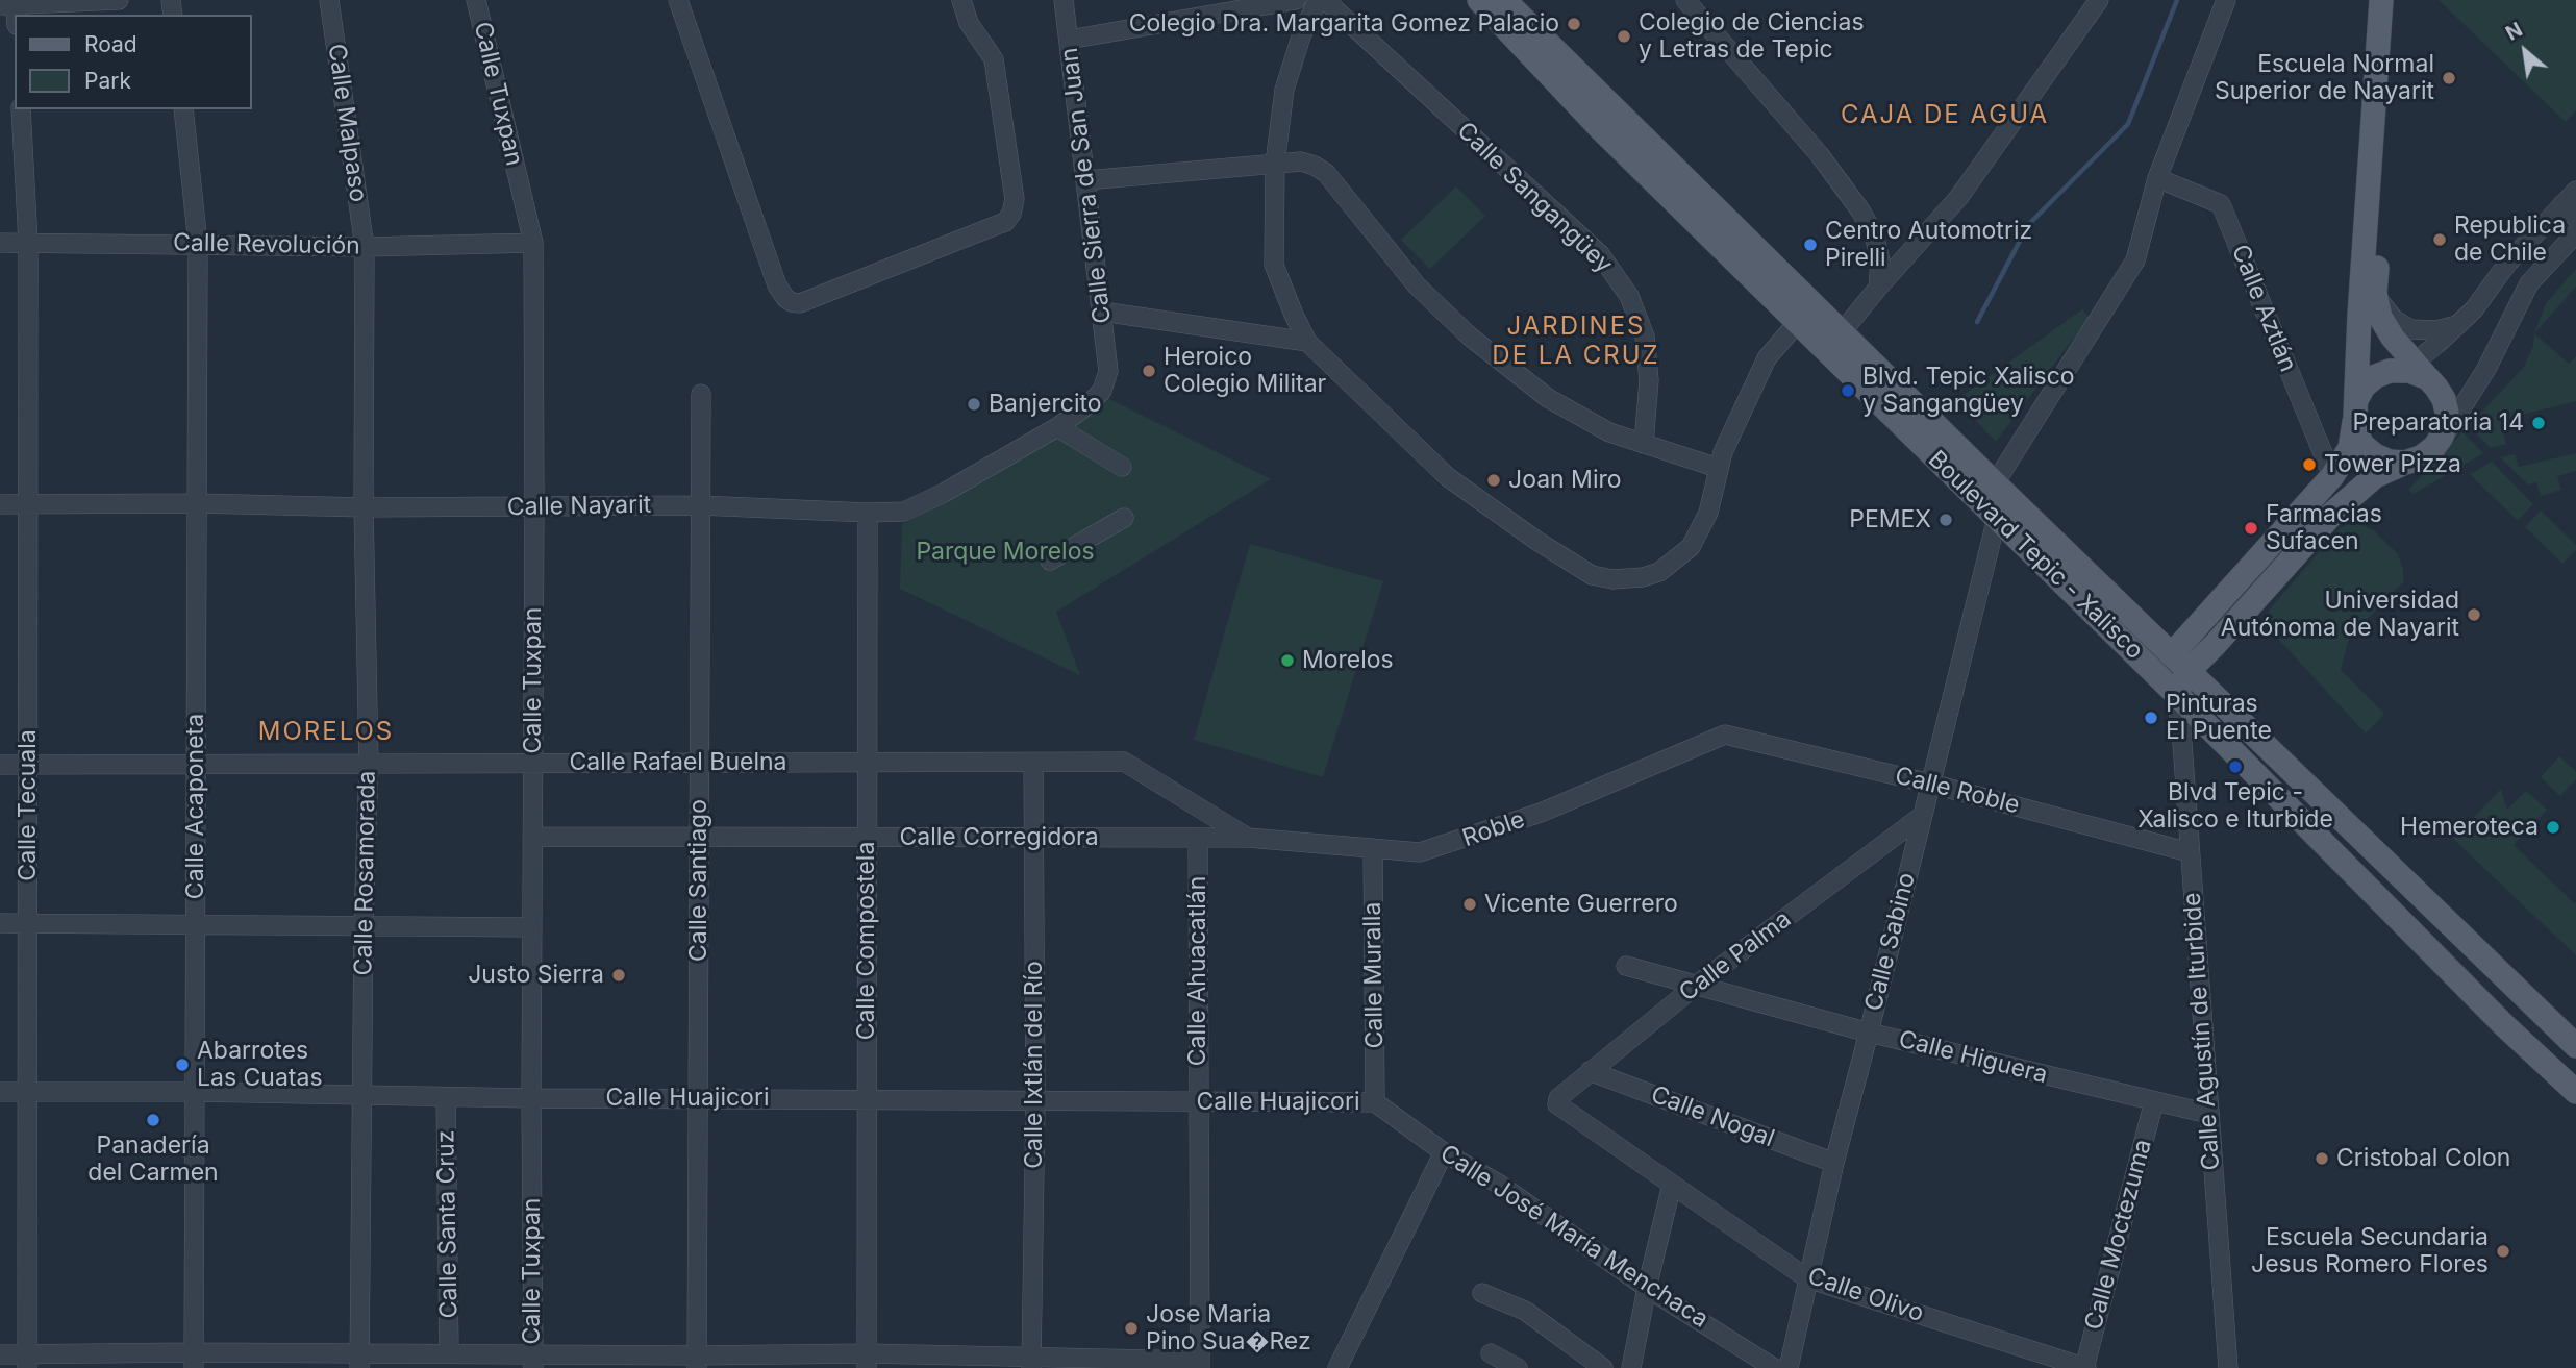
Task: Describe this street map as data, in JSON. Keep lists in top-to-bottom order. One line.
{"streets":{"main road":["Boulevard Tepic - Xalisco"],"street":["Calle Tuxpan","Calle Malpaso","Calle Sierra de San Juan","Calle Sangangüey","Calle Revolución","Calle Aztlán","Calle Nayarit","Calle Rafael Buelna","Calle Roble","Calle Tecuala","Calle Acaponeta","Roble","Calle Corregidora","Calle Rosamorada","Calle Santiago","Calle Compostela","Calle Sabino","Calle Palma","Calle Ahuacatlán","Calle Muralla","Calle Agustín de Iturbide","Calle Higuera","Calle Ixtlán del Río","Calle Huajicori","Calle Nogal","Calle Santa Cruz","Calle Moctezuma","Calle José María Menchaca","Calle Olivo"]},"crossings":[["Calle Tuxpan","Calle Revolución"],["Calle Tuxpan","Calle Nayarit"],["Calle Tuxpan","Calle Rafael Buelna"],["Calle Tuxpan","Calle Corregidora"],["Calle Tuxpan","Calle Huajicori"],["Calle Malpaso","Calle Revolución"],["Calle Malpaso","Calle Rosamorada"],["Calle Sierra de San Juan","Calle Nayarit"],["Calle Revolución","Calle Tecuala"],["Calle Revolución","Calle Acaponeta"],["Calle Revolución","Calle Rosamorada"],["Calle Nayarit","Calle Tecuala"],["Calle Nayarit","Calle Acaponeta"],["Calle Nayarit","Calle Rosamorada"],["Calle Nayarit","Calle Santiago"],["Calle Nayarit","Calle Compostela"],["Boulevard Tepic - Xalisco","Calle Sabino"],["Boulevard Tepic - Xalisco","Calle Agustín de Iturbide"],["Calle Rafael Buelna","Calle Tecuala"],["Calle Rafael Buelna","Calle Acaponeta"],["Calle Rafael Buelna","Roble"],["Calle Rafael Buelna","Calle Corregidora"],["Calle Rafael Buelna","Calle Rosamorada"],["Calle Rafael Buelna","Calle Santiago"],["Calle Rafael Buelna","Calle Compostela"],["Calle Rafael Buelna","Calle Ixtlán del Río"],["Calle Roble","Roble"],["Calle Roble","Calle Sabino"],["Calle Roble","Calle Agustín de Iturbide"],["Calle Tecuala","Calle Huajicori"],["Calle Acaponeta","Calle Huajicori"],["Roble","Calle Corregidora"],["Roble","Calle Muralla"],["Calle Corregidora","Calle Santiago"],["Calle Corregidora","Calle Compostela"],["Calle Corregidora","Calle Ahuacatlán"],["Calle Corregidora","Calle Ixtlán del Río"],["Calle Rosamorada","Calle Huajicori"],["Calle Santiago","Calle Huajicori"],["Calle Compostela","Calle Huajicori"],["Calle Sabino","Calle Palma"],["Calle Sabino","Calle Higuera"],["Calle Sabino","Calle Nogal"],["Calle Sabino","Calle Olivo"],["Calle Palma","Calle Higuera"],["Calle Palma","Calle Nogal"],["Calle Palma","Calle Olivo"],["Calle Ahuacatlán","Calle Huajicori"],["Calle Muralla","Calle Huajicori"],["Calle Muralla","Calle José María Menchaca"],["Calle Agustín de Iturbide","Calle Higuera"],["Calle Higuera","Calle Moctezuma"],["Calle Ixtlán del Río","Calle Huajicori"],["Calle Huajicori","Calle Santa Cruz"],["Calle Huajicori","Calle José María Menchaca"],["Calle Moctezuma","Calle Olivo"]],"districts":["CAJA DE AGUA","JARDINES DE LA CRUZ","MORELOS"],"parks":["Parque Morelos"],"places":["Colegio Dra. Margarita Gomez Palacio","Colegio de Ciencias y Letras de Tepic","Escuela Normal Superior de Nayarit","Republica de Chile","Centro Automotriz Pirelli","Heroico Colegio Militar","Blvd. Tepic Xalisco y Sangangüey","Banjercito","Preparatoria 14","Tower Pizza","Joan Miro","PEMEX","Farmacias Sufacen","Universidad Autónoma de Nayarit","Morelos","Pinturas El Puente","Blvd Tepic - Xalisco e Iturbide","Hemeroteca","Vicente Guerrero","Justo Sierra","Abarrotes Las Cuatas","Panadería del Carmen","Cristobal Colon","Escuela Secundaria Jesus Romero Flores","Jose Maria Pino Sua�Rez"],"legend":["Road","Park"],"north":"top left"}
